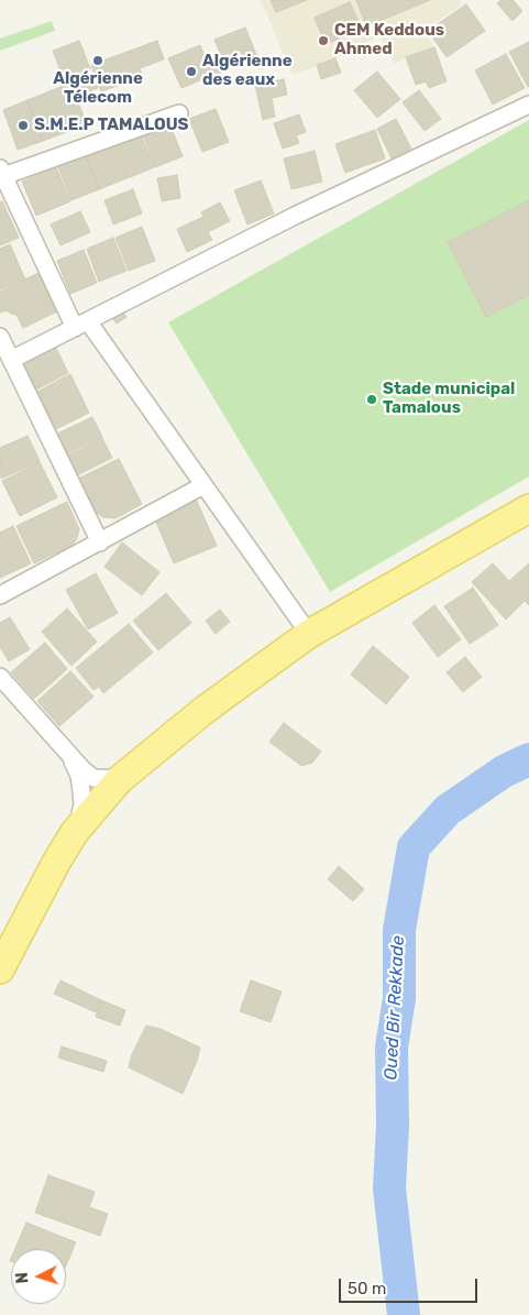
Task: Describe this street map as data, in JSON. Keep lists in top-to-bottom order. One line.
{"water":["Oued Bir Rekkade"],"places":["CEM Keddous Ahmed","Algérienne Télecom","Algérienne des eaux","S.M.E.P TAMALOUS","Stade municipal Tamalous"],"scale_bar":"50 m","north":"left"}
